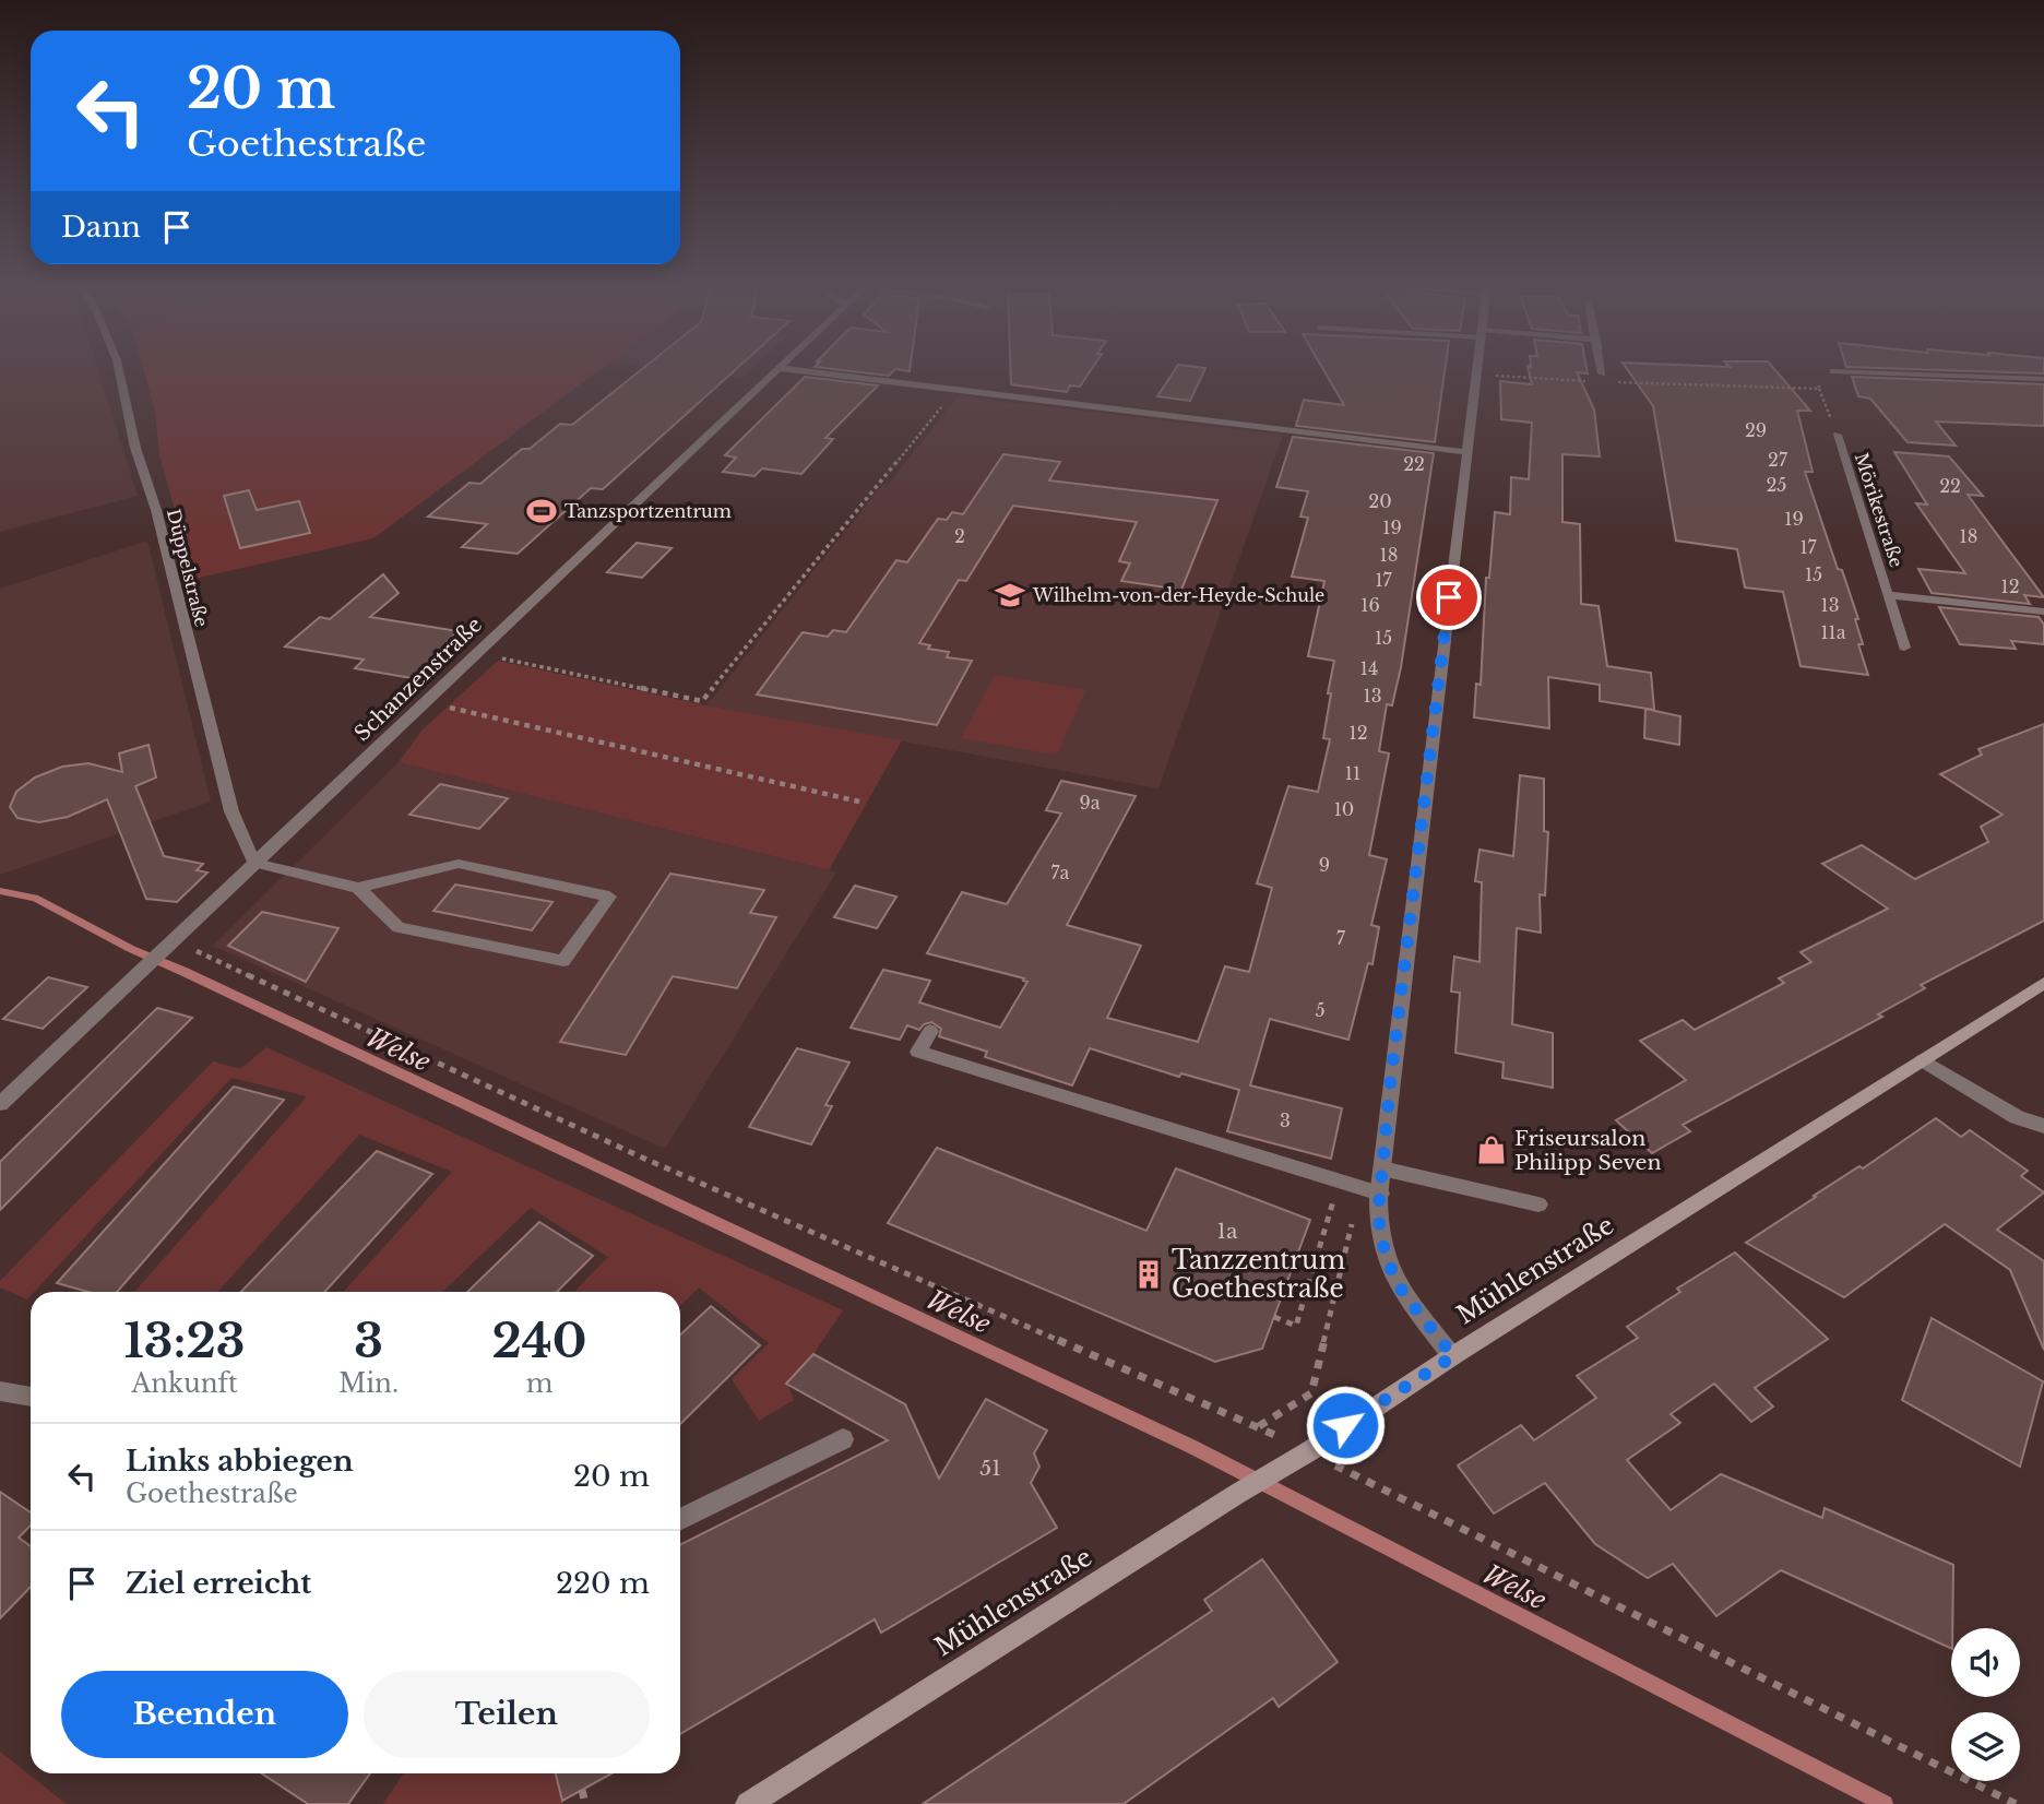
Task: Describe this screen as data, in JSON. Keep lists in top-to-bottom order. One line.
{"streets":{"main road":["Mühlenstraße"],"street":["Mörikestraße","Düppelstraße","Schanzenstraße"]},"crossings":[["Düppelstraße","Schanzenstraße"]],"water":["Welse"],"places":{"sports":["Tanzsportzentrum"],"school or university":["Wilhelm-von-der-Heyde-Schule"],"shop":["Friseursalon Philipp Seven"],"building":["Tanzzentrum Goethestraße"]},"house_numbers":["29","27","22","25","22","20","19","19","2","18","17","18","15","17","12","16","13","11a","15","14","13","12","11","9a","10","9","7a","7","5","3","1a","51"],"page":{"turn":["20 m","Goethestraße"],"then":"Dann","eta":["13:23","Ankunft","3","Min.","240","m"],"list":[{"name":"Links abbiegen","note":"Goethestraße","value":"20 m"},{"name":"Ziel erreicht","value":"220 m"}],"buttons":["Beenden","Teilen"]}}
